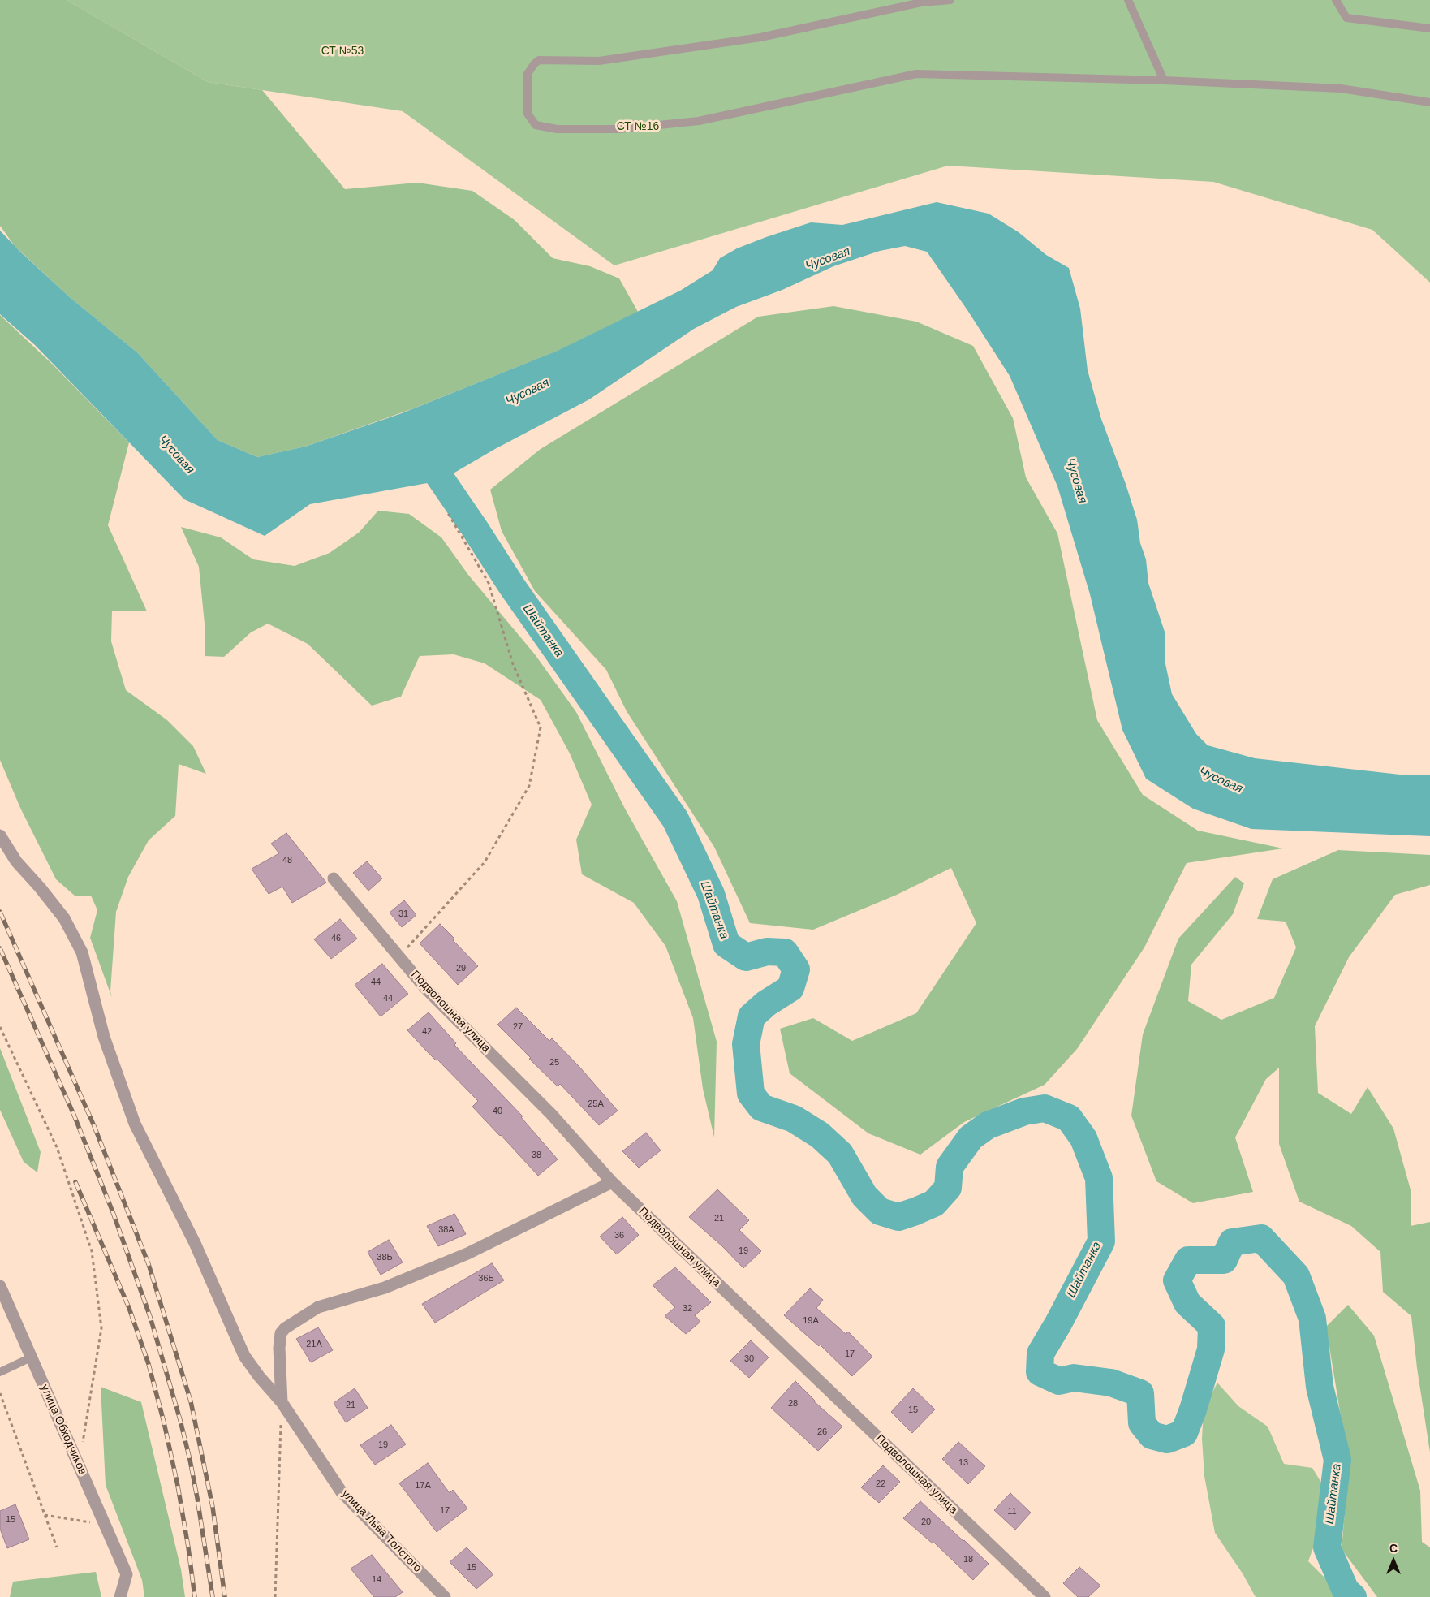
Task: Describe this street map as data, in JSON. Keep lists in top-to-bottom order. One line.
{"streets":{"street":["Подволошная улица","улица Обходчиков","улица Льва Толстого"]},"water":["Чусовая","Шайтанка"],"parks":["СТ №53","СТ №16"],"house_numbers":["48","31","46","29","44","44","27","42","25","25А","40","38","21","38А","36","19","38Б","36Б","32","19А","21А","17","30","28","21","15","26","19","13","22","17А","17","11","15","20","18","15","14"],"north":"top"}
